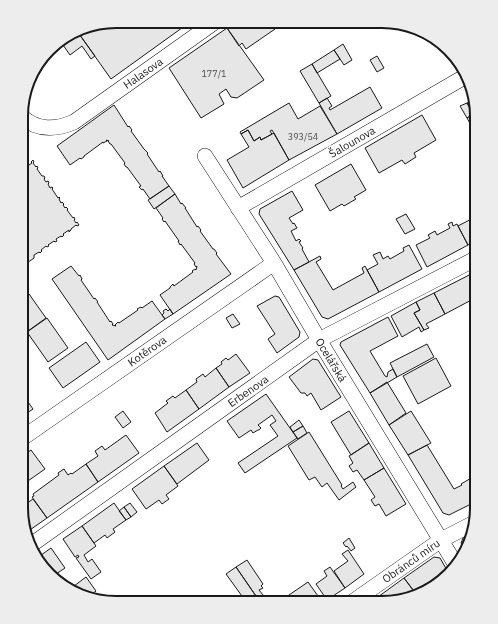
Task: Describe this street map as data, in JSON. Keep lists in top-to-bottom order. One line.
{"streets":{"street":["Halasova","Šalounova","Kotěrova","Ocelářská","Erbenova","Obránců míru"]},"crossings":[["Šalounova","Ocelářská"],["Kotěrova","Ocelářská"],["Ocelářská","Erbenova"],["Ocelářská","Obránců míru"]],"house_numbers":["177/1","393/54"]}
